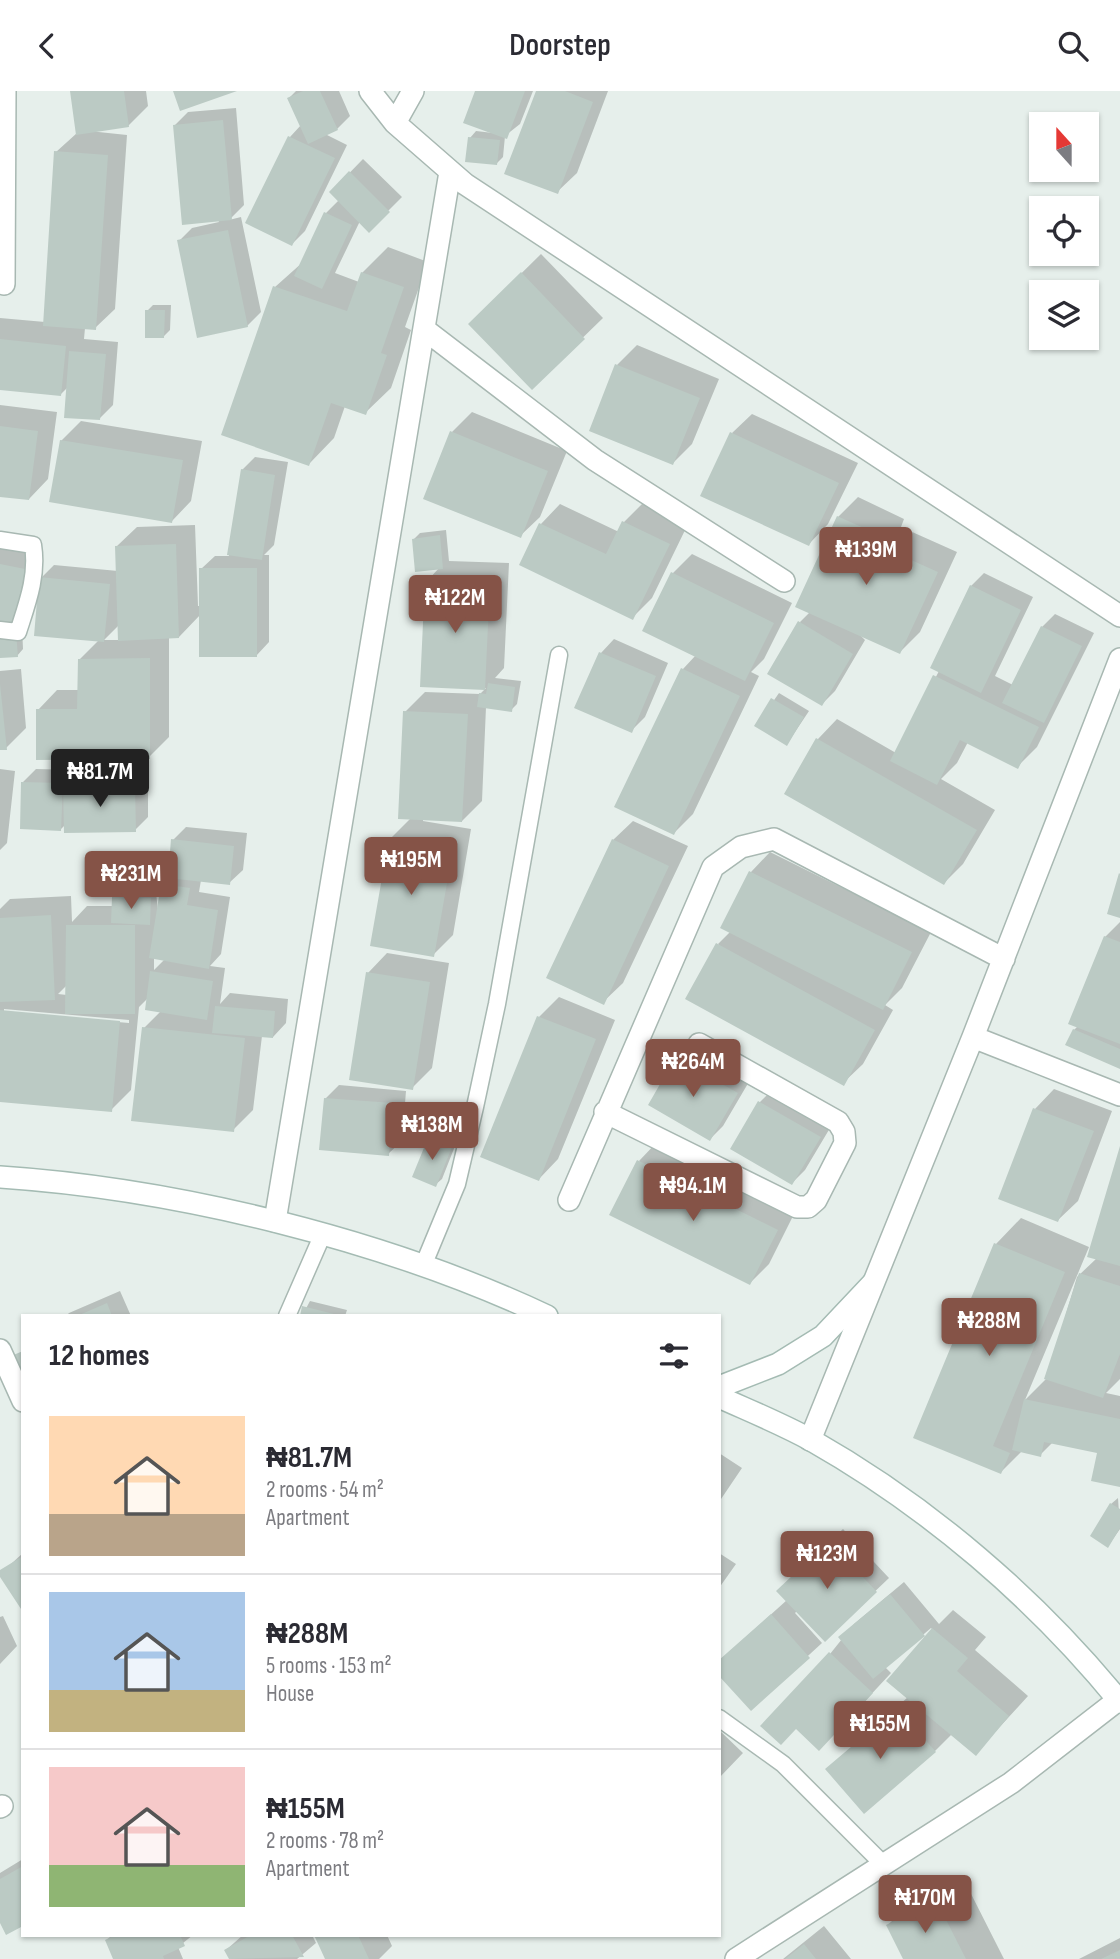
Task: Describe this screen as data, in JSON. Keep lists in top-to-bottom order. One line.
{"north":"top","page":{"header":"Doorstep","price":["₦139M","₦122M","₦81.7M","₦195M","₦231M","₦264M","₦138M","₦94.1M","₦288M","₦123M","₦155M","₦170M"],"heading":"12 homes","list":[{"name":"₦81.7M","note":"2 rooms · 54 m² · Apartment"},{"name":"₦288M","note":"5 rooms · 153 m² · House"},{"name":"₦155M","note":"2 rooms · 78 m² · Apartment"}]}}
